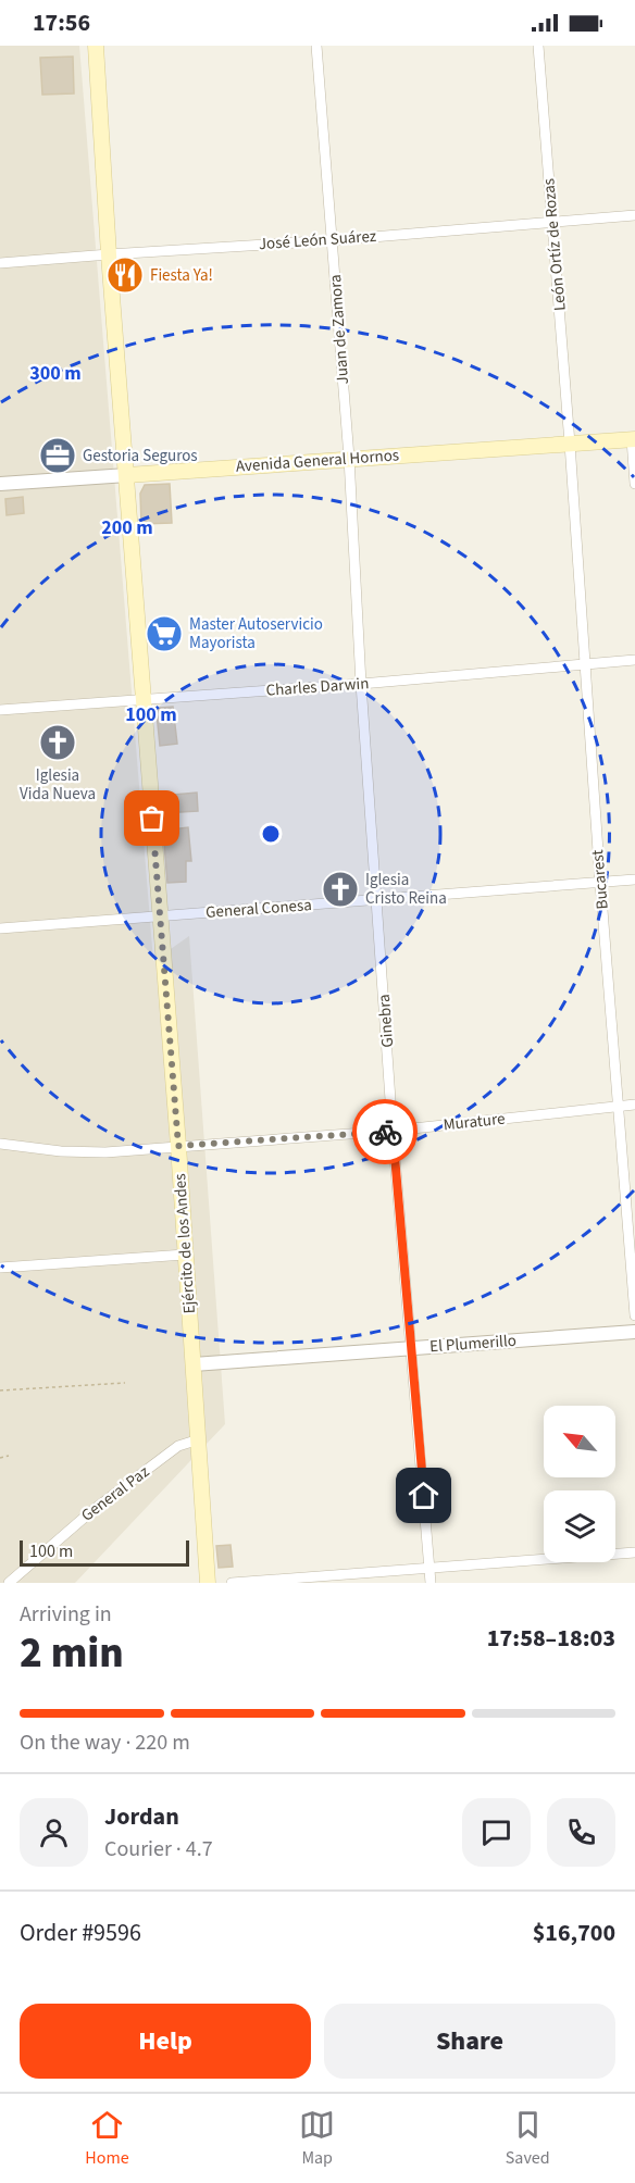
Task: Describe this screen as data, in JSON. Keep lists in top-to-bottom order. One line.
{"streets":{"main road":["Avenida General Hornos","Ejército de los Andes"],"street":["José León Suárez","León Ortíz de Rozas","Juan de Zamora","Charles Darwin","Bucarest","General Conesa","Ginebra","Murature","El Plumerillo","General Paz"]},"crossings":[["José León Suárez","León Ortíz de Rozas"],["José León Suárez","Juan de Zamora"],["José León Suárez","Ejército de los Andes"],["León Ortíz de Rozas","Avenida General Hornos"],["León Ortíz de Rozas","Bucarest"],["Juan de Zamora","Avenida General Hornos"],["Juan de Zamora","Ginebra"],["Avenida General Hornos","Bucarest"],["Avenida General Hornos","Ginebra"],["Avenida General Hornos","Ejército de los Andes"],["Charles Darwin","Bucarest"],["Charles Darwin","Ginebra"],["Charles Darwin","Ejército de los Andes"],["Bucarest","General Conesa"],["Bucarest","Murature"],["General Conesa","Ginebra"],["General Conesa","Ejército de los Andes"],["Ginebra","Murature"],["Ginebra","El Plumerillo"],["Murature","Ejército de los Andes"],["Ejército de los Andes","El Plumerillo"],["Ejército de los Andes","General Paz"]],"places":{"restaurant":["Fiesta Ya!"],"office":["Gestoria Seguros"],"supermarket":["Master Autoservicio Mayorista"],"church":["Iglesia Vida Nueva","Iglesia Cristo Reina"]},"scale_bar":"100 m","north":"top left","page":{"status":"17:56","scale":"100 m","heading":["2 min","Arriving in","17:58–18:03"],"panel":["Jordan","Courier · 4.7","Order #9596","$16,700"],"bar":"On the way · 220 m","buttons":["Help","Share"],"tabs":["Home","Map","Saved"]},"rings":["300 m","200 m","100 m"]}
